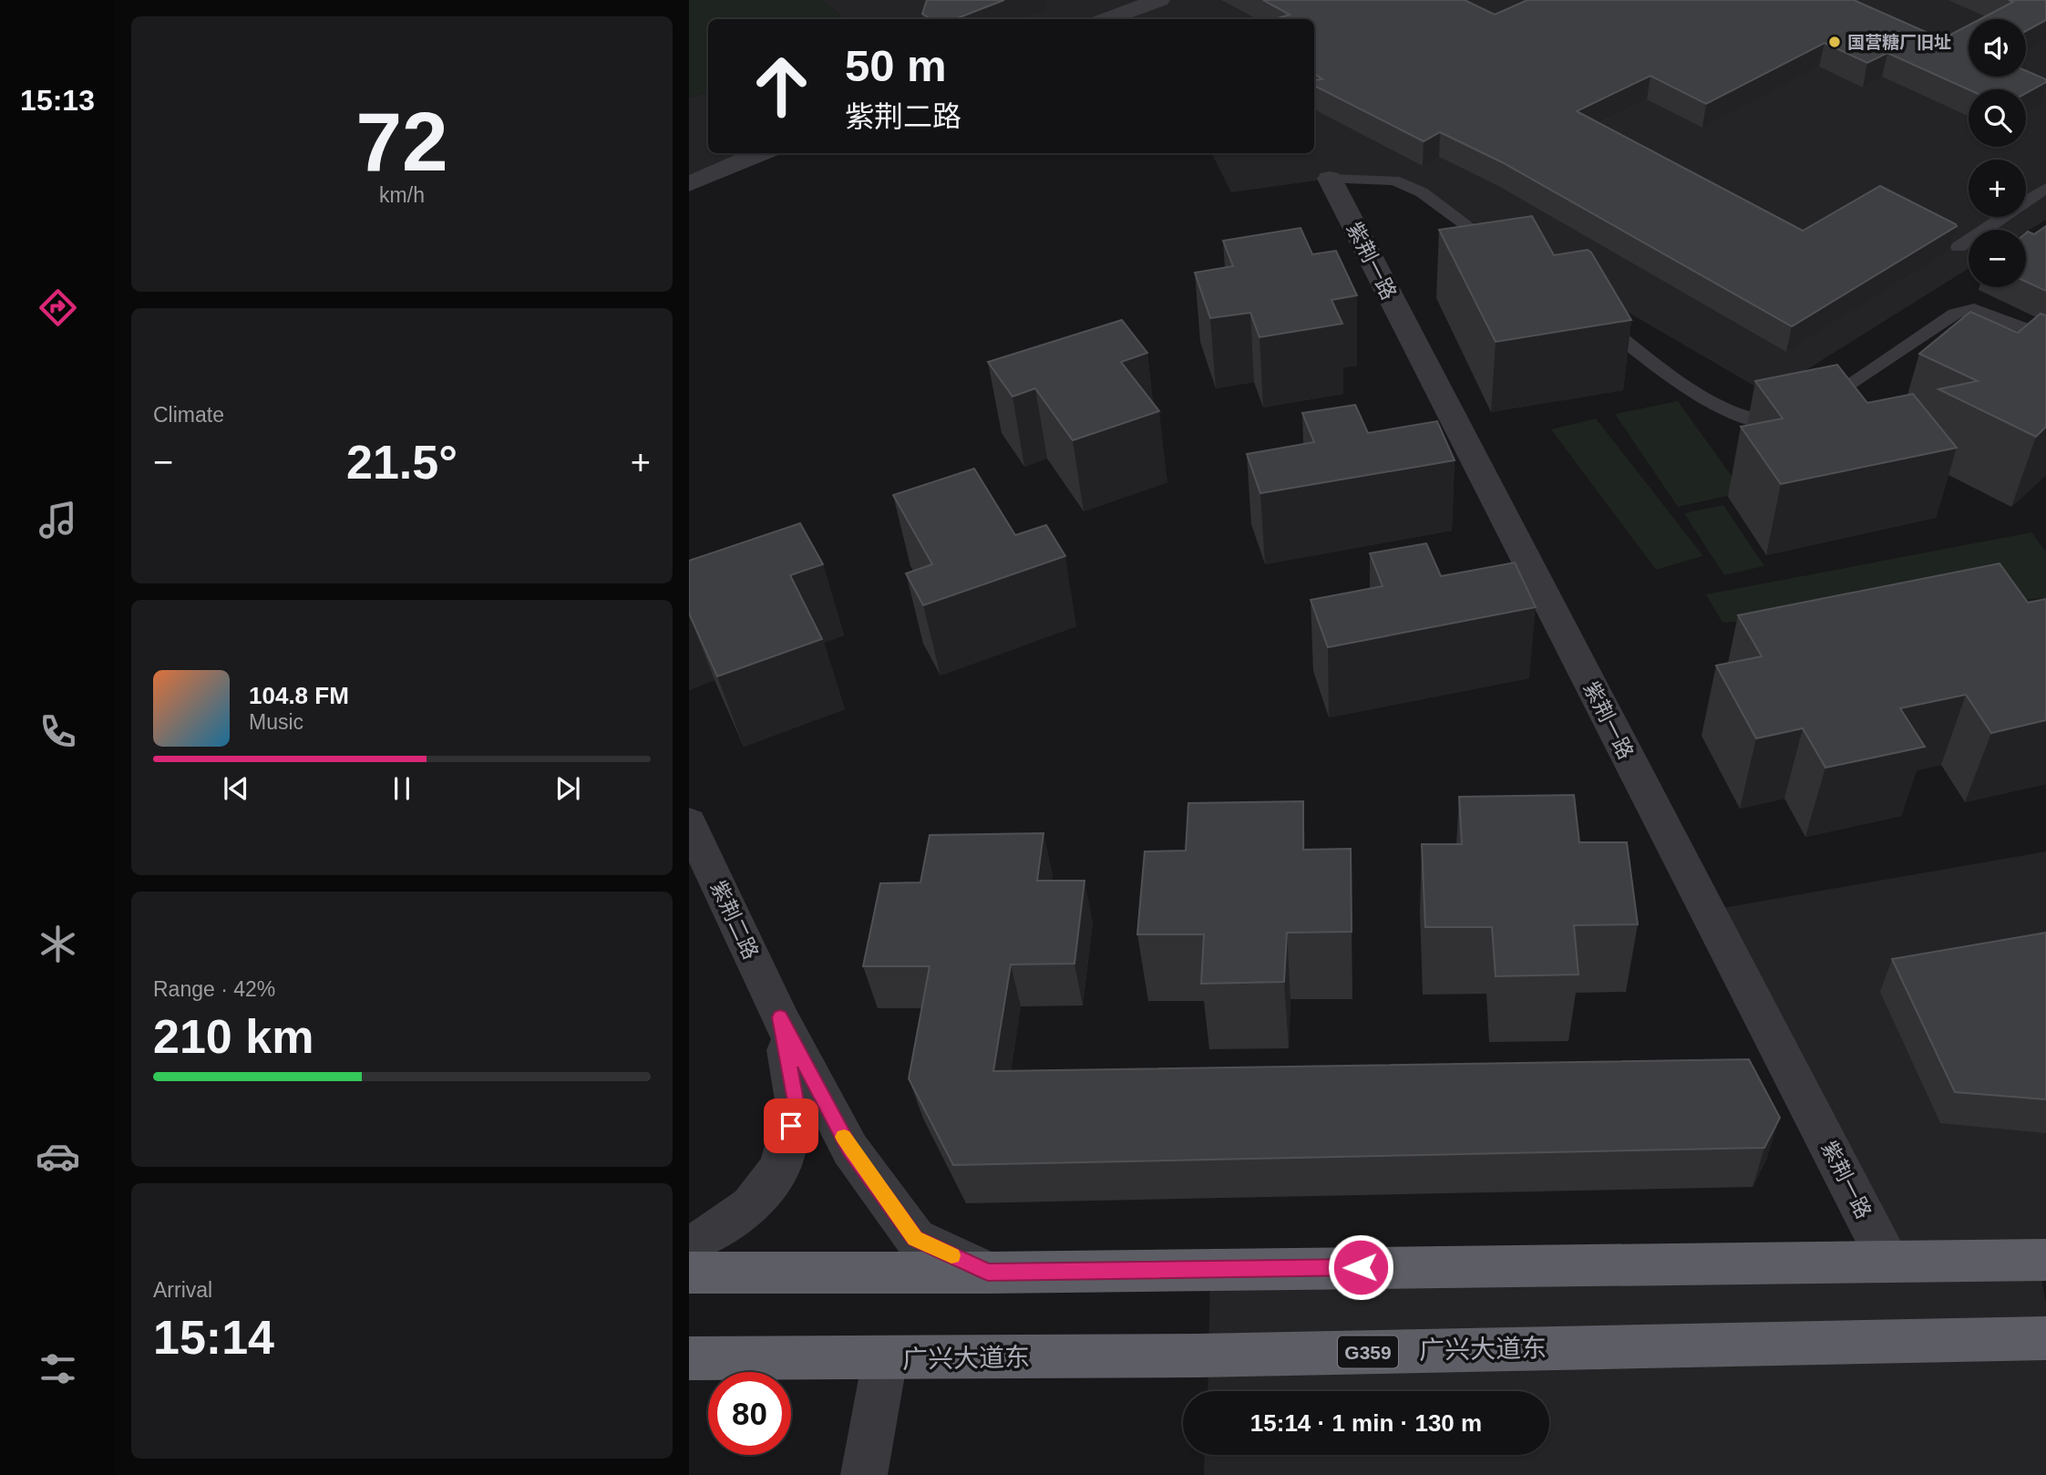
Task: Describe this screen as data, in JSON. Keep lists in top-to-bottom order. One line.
{"streets":{"highway":["广兴大道东","G359"],"street":["紫荆一路","紫荆二路"]},"places":["国营糖厂旧址"],"page":{"tabs":"15:13","tile":[["72","km/h"],"Climate",["Range · 42%","210 km"],["Arrival","15:14"]],"map_buttons":["+","−"],"turn":["50 m","紫荆二路"],"heat":["−","21.5°","+"],"song":["104.8 FM","Music"],"limit":"80","trip":"15:14 · 1 min · 130 m"}}
